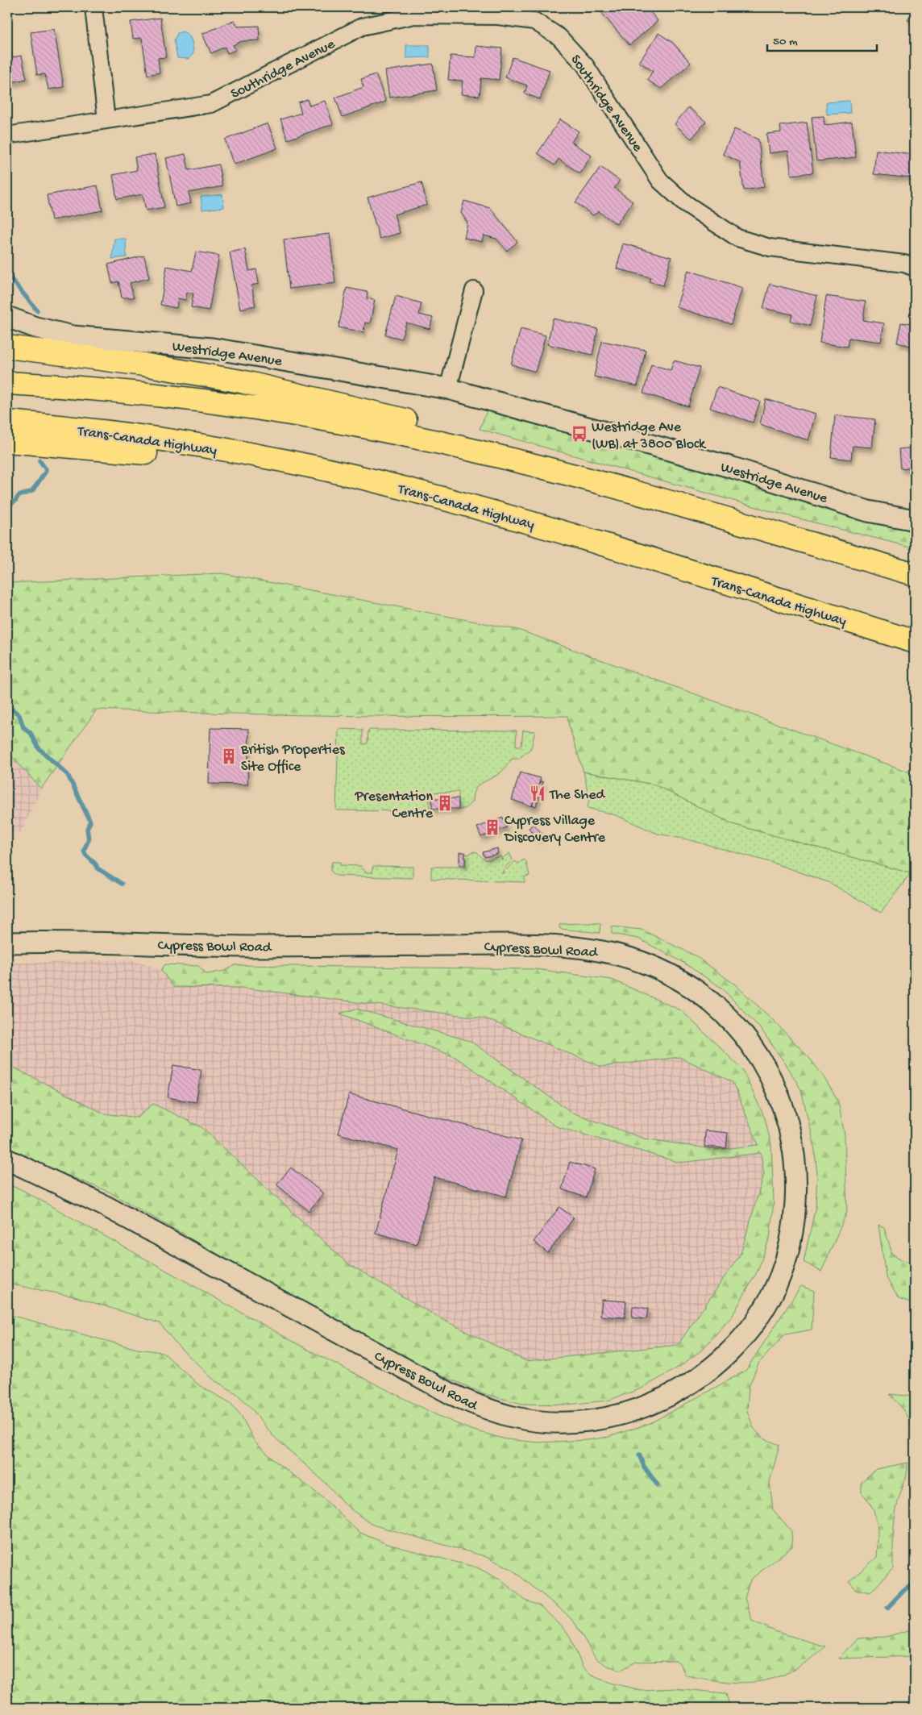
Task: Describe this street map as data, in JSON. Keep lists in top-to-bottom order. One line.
{"streets":{"highway":["Trans-Canada Highway"],"street":["Southridge Avenue","Westridge Avenue","Cypress Bowl Road"]},"places":{"bus stop":["Westridge Ave (WB) at 3800 Block"],"building":["British Properties Site Office","Presentation Centre","Cypress Village Discovery Centre"],"restaurant":["The Shed"]},"scale_bar":"50 m"}
